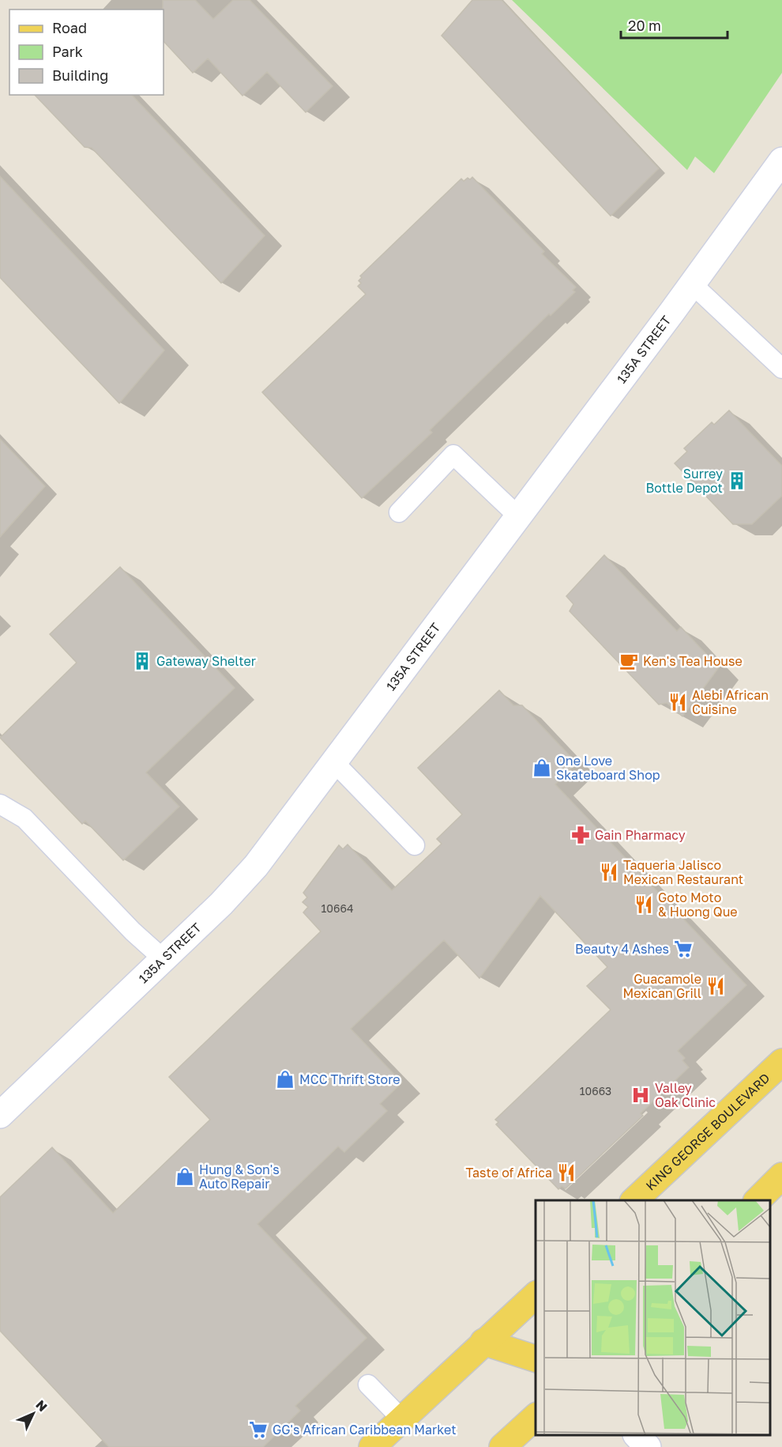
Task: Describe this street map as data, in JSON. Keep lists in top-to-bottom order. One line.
{"streets":{"main road":["KING GEORGE BOULEVARD"],"street":["135A STREET"]},"places":{"building":["Surrey Bottle Depot","Gateway Shelter"],"cafe":["Ken's Tea House"],"restaurant":["Alebi African Cuisine","Taqueria Jalisco Mexican Restaurant","Goto Moto & Huong Que","Guacamole Mexican Grill","Taste of Africa"],"shop":["One Love Skateboard Shop","MCC Thrift Store","Hung & Son's Auto Repair"],"pharmacy":["Gain Pharmacy"],"supermarket":["Beauty 4 Ashes","GG's African Caribbean Market"],"hospital":["Valley Oak Clinic"]},"house_numbers":["10664","10663"],"legend":["Road","Park","Building"],"scale_bar":"20 m","north":"top right"}
